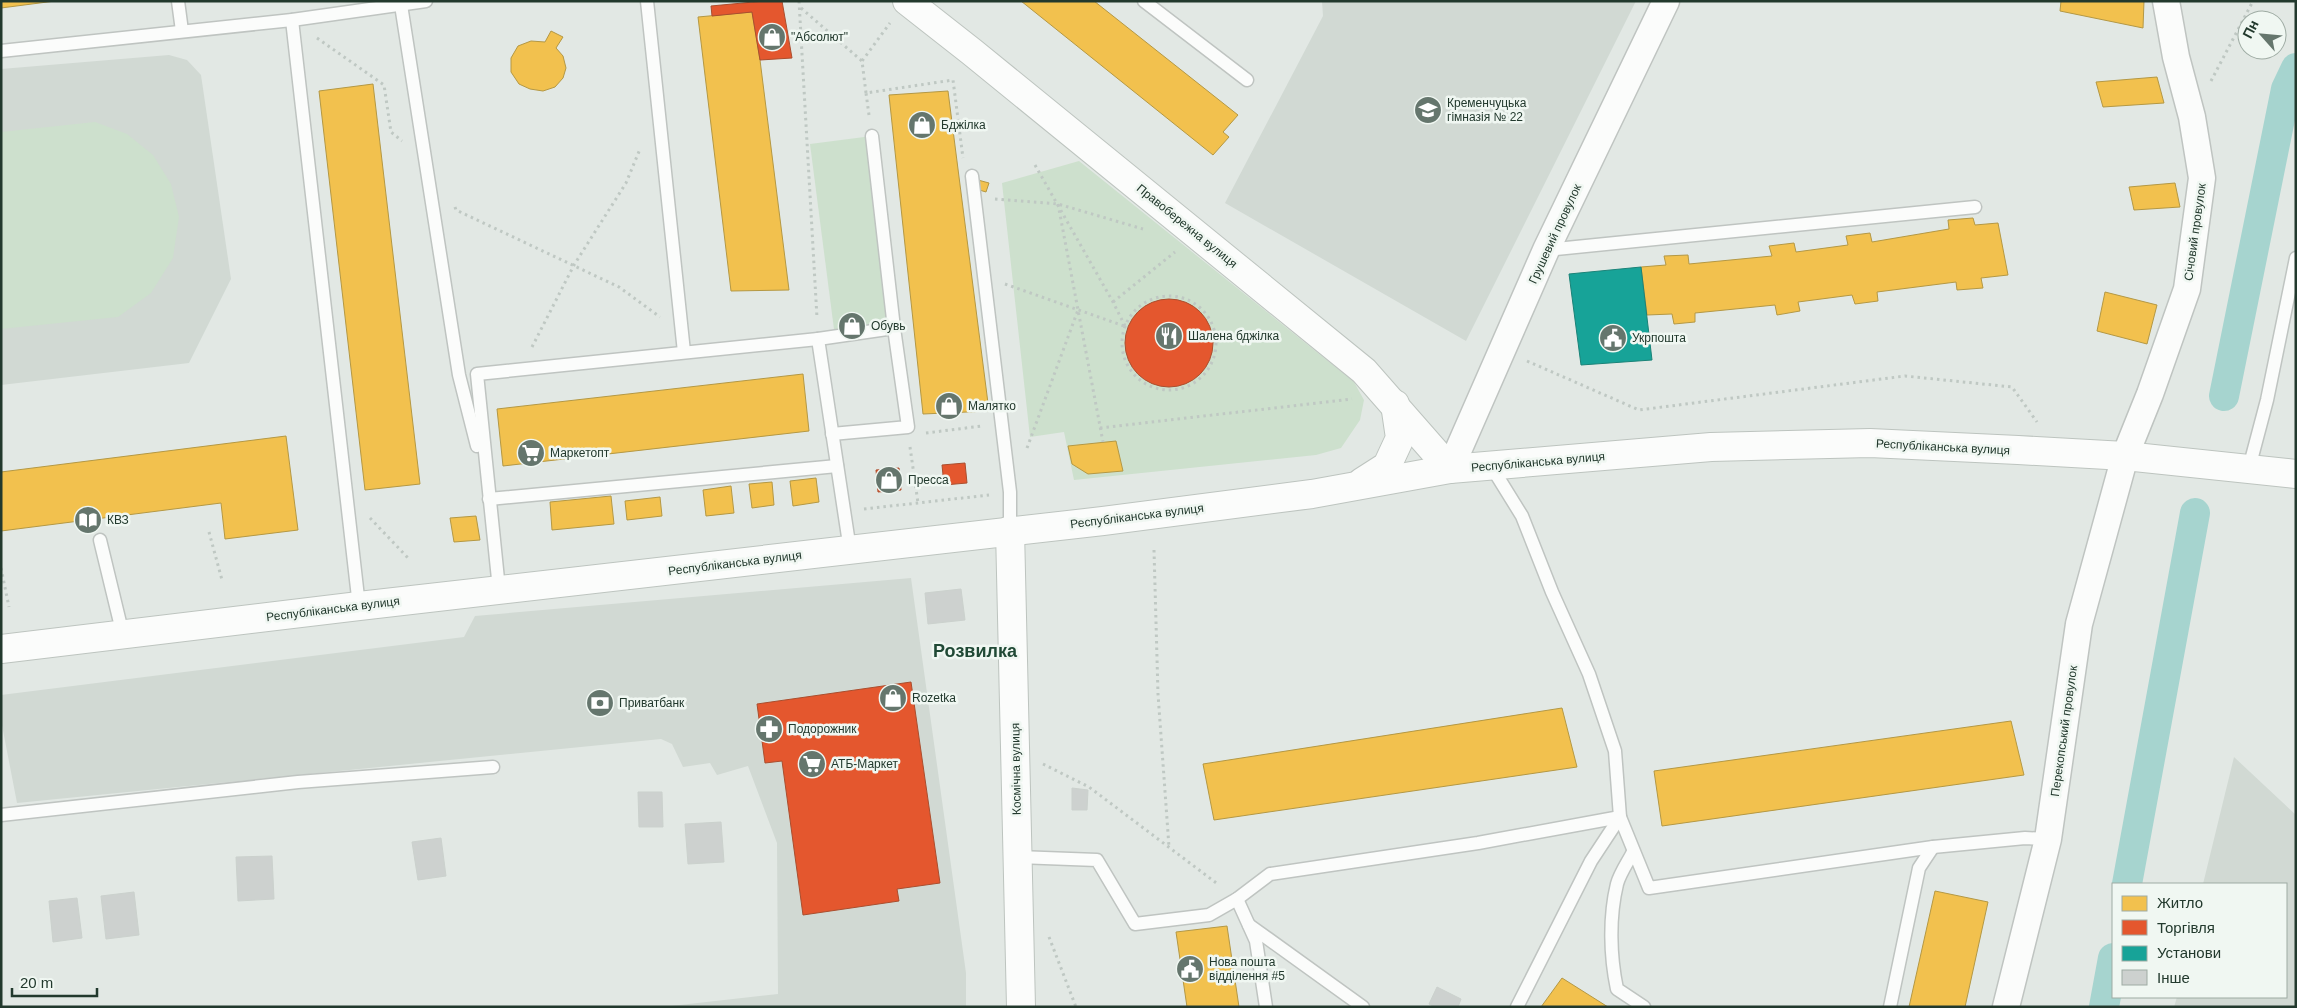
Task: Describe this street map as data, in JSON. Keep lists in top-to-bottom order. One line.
{"streets":{"main road":["Правобережна вулиця","Республіканська вулиця","Космічна вулиця"],"street":["Січовий провулок","Грушевий провулок","Перекопський провулок"]},"crossings":[["Правобережна вулиця","Грушевий провулок"],["Правобережна вулиця","Республіканська вулиця"],["Січовий провулок","Республіканська вулиця"],["Січовий провулок","Перекопський провулок"],["Грушевий провулок","Республіканська вулиця"],["Республіканська вулиця","Перекопський провулок"],["Республіканська вулиця","Космічна вулиця"]],"districts":["Розвилка"],"places":{"shop":["\"Абсолют\"","Бджілка","Обувь","Малятко","Пресса","Rozetka"],"school or university":["Кременчуцька гімназія № 22"],"restaurant":["Шалена бджілка"],"public building":["Укрпошта","Нова пошта відділення #5"],"supermarket":["Маркетопт","АТБ-Маркет"],"library":["КВЗ"],"bank":["Приватбанк"],"pharmacy":["Подорожник"]},"legend":["Житло","Торгівля","Установи","Інше"],"scale_bar":"20 m","north":"top left"}
